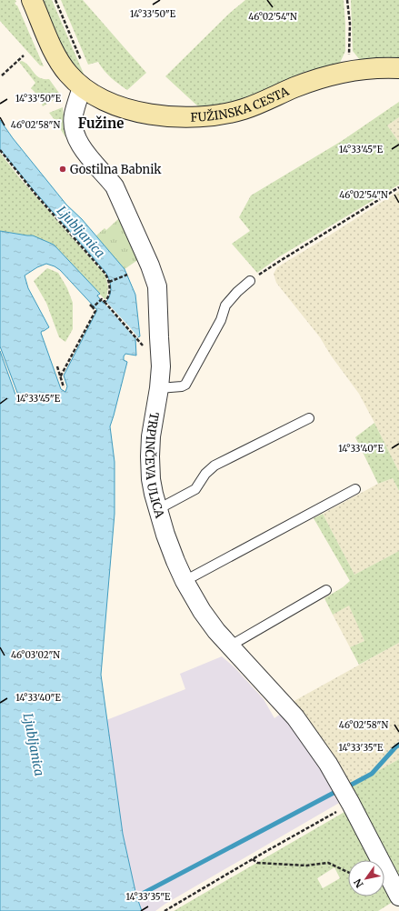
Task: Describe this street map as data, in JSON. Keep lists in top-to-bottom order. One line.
{"streets":{"street":["FUŽINSKA CESTA","TRPINČEVA ULICA"]},"crossings":[["FUŽINSKA CESTA","TRPINČEVA ULICA"]],"districts":["Fužine"],"water":["Ljubljanica"],"places":["Gostilna Babnik"],"north":"bottom left","coordinates":["14°33'50\"E","46°02'54\"N","46°02'58\"N","14°33'45\"E","14°33'40\"E","46°03'02\"N","14°33'35\"E"]}
